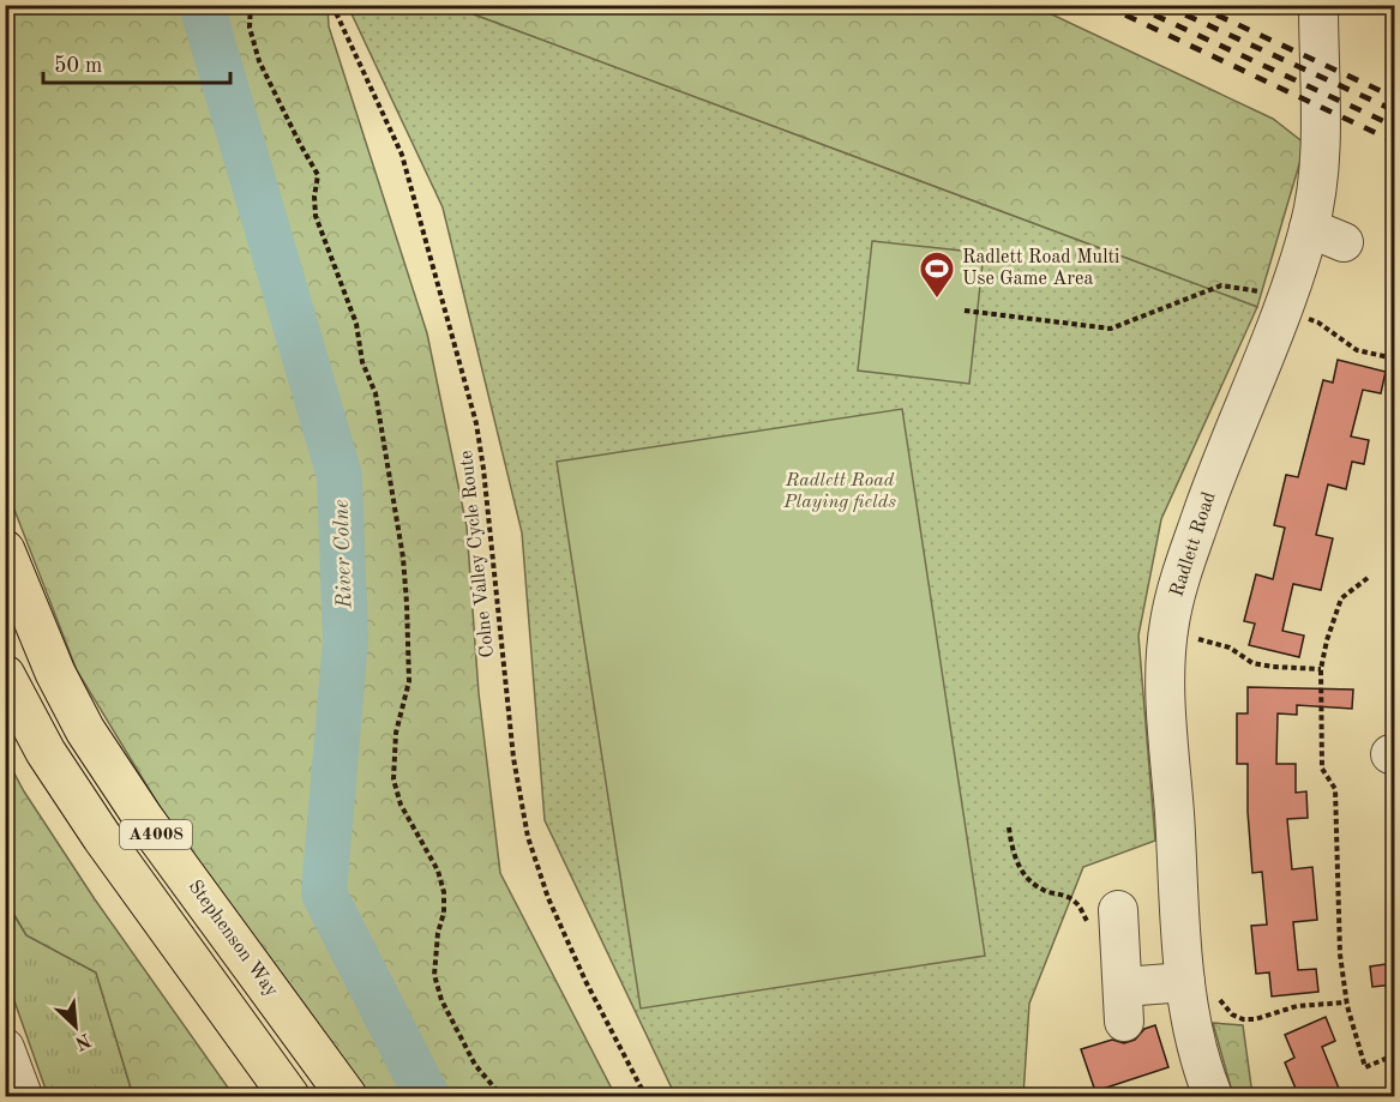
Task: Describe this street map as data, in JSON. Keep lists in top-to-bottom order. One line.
{"streets":{"main road":["A4008","Stephenson Way"],"street":["Radlett Road"],"path":["Colne Valley Cycle Route"]},"water":["River Colne"],"parks":["Radlett Road Playing fields"],"places":{"sports":["Radlett Road Multi Use Game Area"]},"scale_bar":"50 m","north":"bottom right"}
